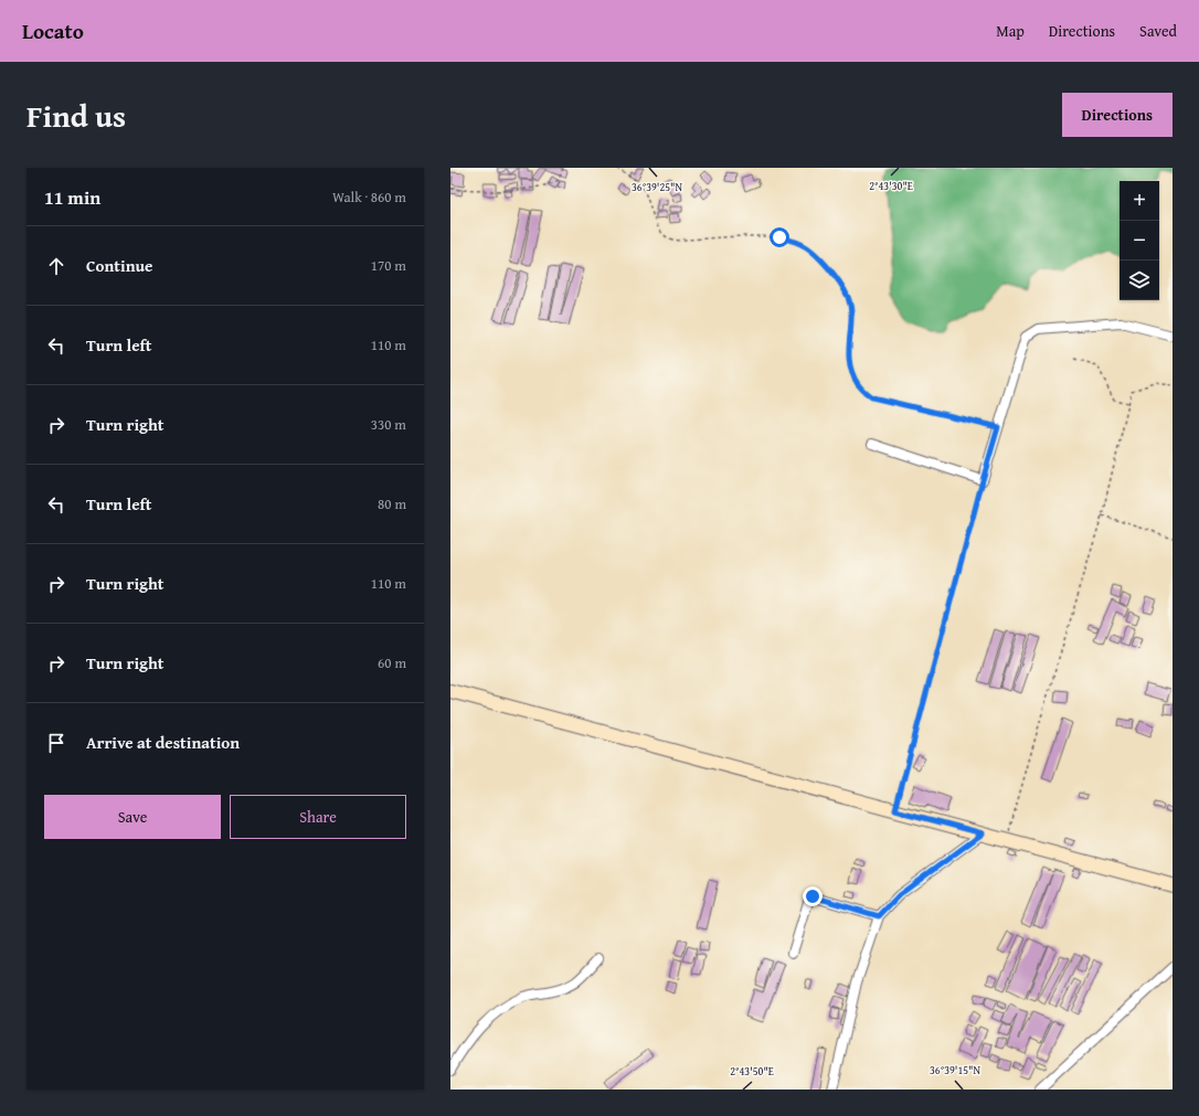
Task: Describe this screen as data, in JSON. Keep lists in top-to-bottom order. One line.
{"page":{"header":"Locato","nav":["Map","Directions","Saved"],"title":"Find us","buttons":["Directions",["Save","Share"]],"heading":["11 min","Walk · 860 m"],"map_buttons":["+","−"],"list":[["Continue","170 m"],["Turn left","110 m"],["Turn right","330 m"],["Turn left","80 m"],["Turn right","110 m"],["Turn right","60 m"],"Arrive at destination"]},"coordinates":["2°43'30\"E","36°39'25\"N","36°39'15\"N","2°43'50\"E"]}
